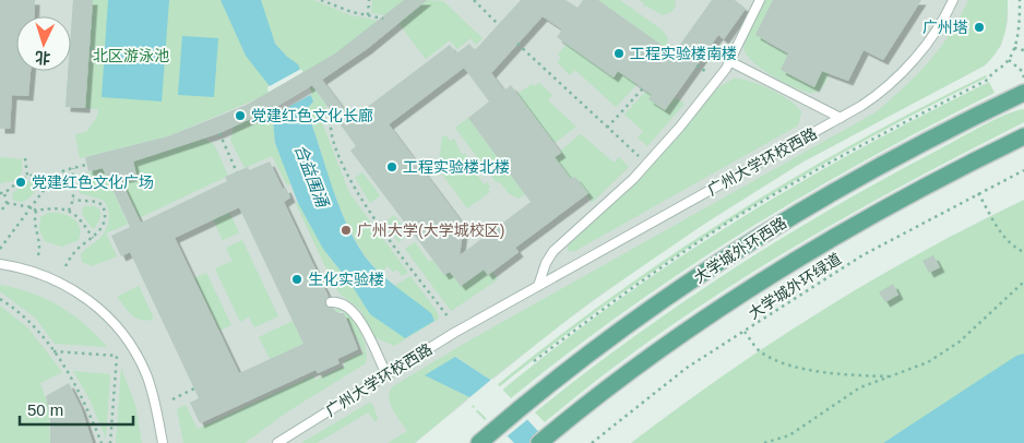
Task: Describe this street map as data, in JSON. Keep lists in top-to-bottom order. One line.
{"streets":{"main road":["大学城外环西路"],"lane":["广州大学环校西路"],"path":["大学城外环绿道"]},"water":["合益围涌"],"parks":["北区游泳池"],"places":["广州塔","工程实验楼南楼","党建红色文化长廊","工程实验楼北楼","党建红色文化广场","广州大学(大学城校区)","生化实验楼"],"scale_bar":"50 m","north":"bottom"}
